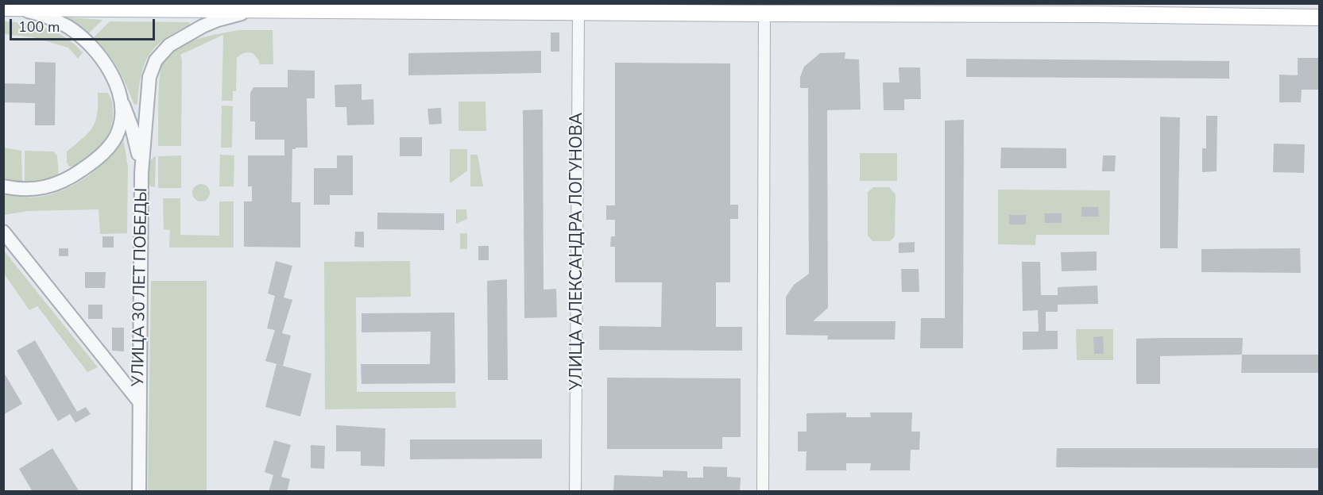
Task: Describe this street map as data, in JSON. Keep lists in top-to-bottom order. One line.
{"streets":{"street":["УЛИЦА АЛЕКСАНДРА ЛОГУНОВА","УЛИЦА 30 ЛЕТ ПОБЕДЫ"]},"scale_bar":"100 m"}
